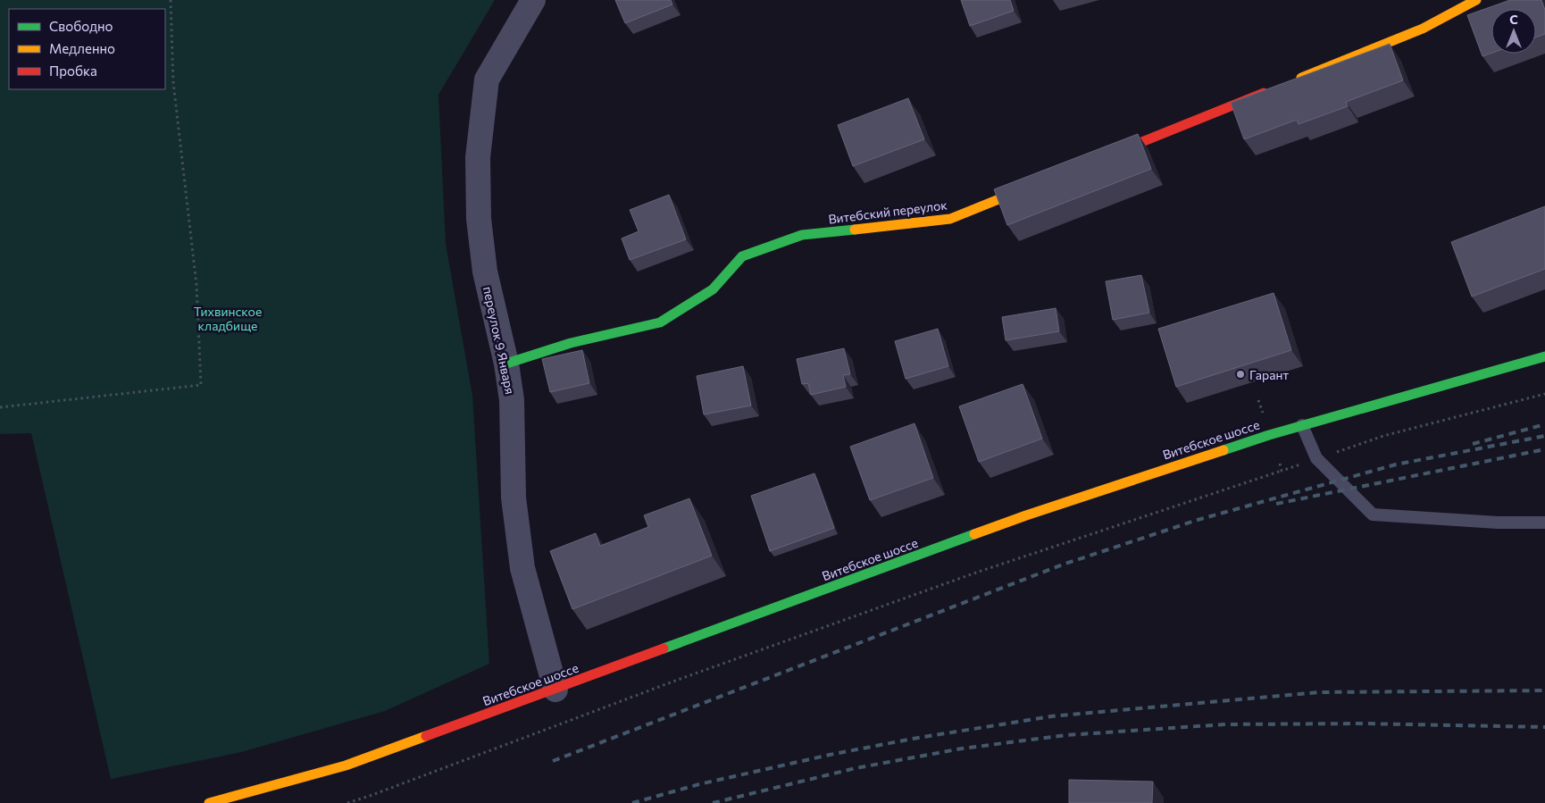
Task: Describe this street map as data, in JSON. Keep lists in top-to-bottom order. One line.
{"streets":{"main road":["Витебский переулок","Витебское шоссе"],"street":["переулок 9 Января"]},"crossings":[["Витебский переулок","переулок 9 Января"],["переулок 9 Января","Витебское шоссе"]],"parks":["Тихвинское кладбище"],"places":["Гарант"],"legend":["Свободно","Медленно","Пробка"],"north":"top"}
